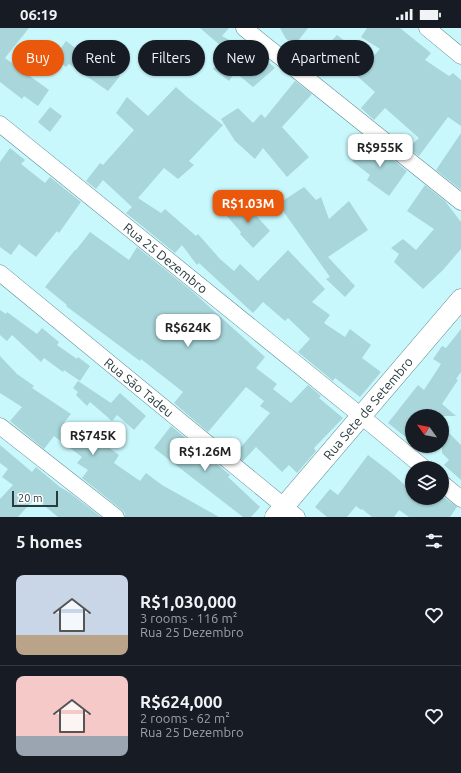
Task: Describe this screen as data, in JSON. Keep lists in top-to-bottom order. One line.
{"streets":{"street":["Rua 25 Dezembro","Rua São Tadeu","Rua Sete de Setembro"]},"crossings":[["Rua 25 Dezembro","Rua Sete de Setembro"],["Rua São Tadeu","Rua Sete de Setembro"]],"scale_bar":"20 m","north":"top left","page":{"status":"06:19","chip":["Buy","Rent","Filters","New","Apartment"],"price":["R$955K","R$1.03M","R$624K","R$745K","R$1.26M"],"scale":"20 m","heading":"5 homes","list":[{"name":"R$1,030,000","note":"3 rooms · 116 m² · Rua 25 Dezembro"},{"name":"R$624,000","note":"2 rooms · 62 m² · Rua 25 Dezembro"}]}}
